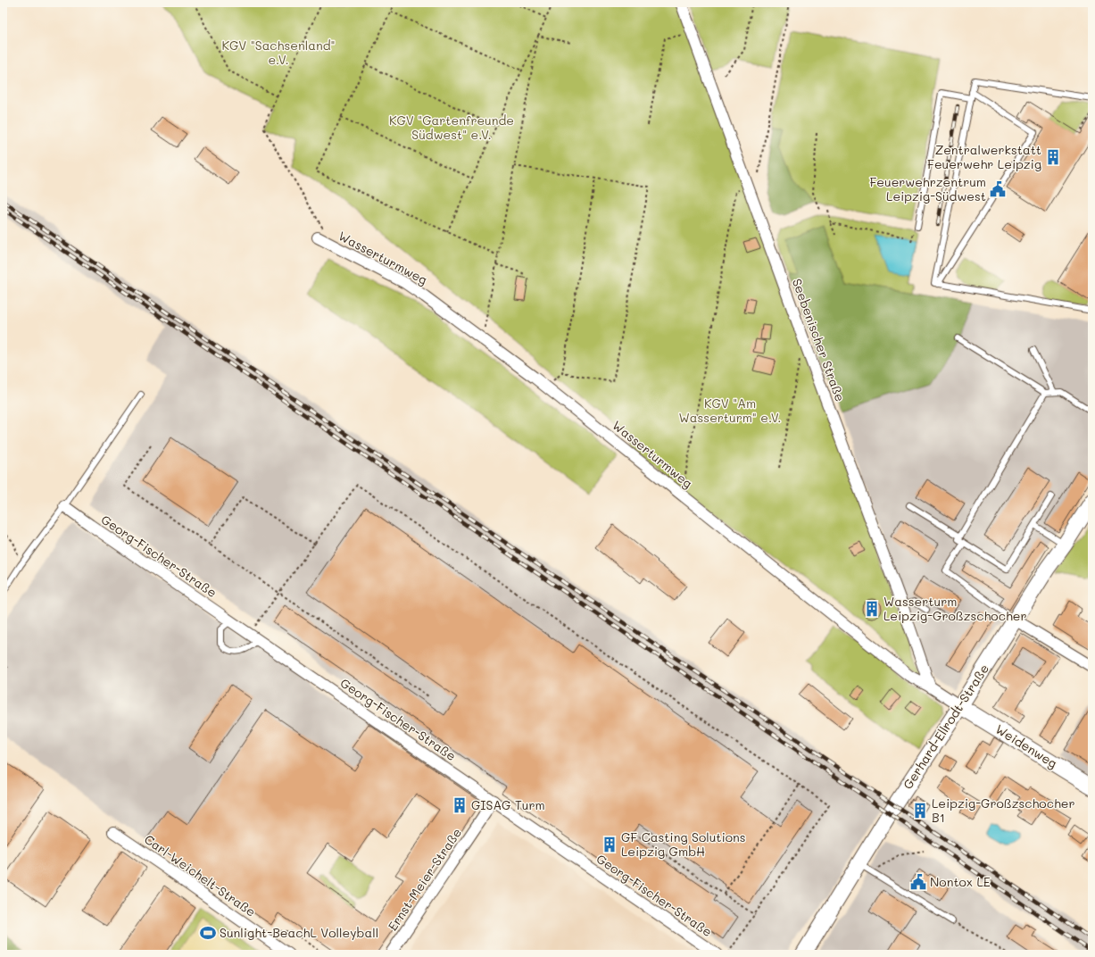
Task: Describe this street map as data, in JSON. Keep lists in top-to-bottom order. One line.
{"streets":{"main road":["Gerhard-Ellrodt-Straße","Weidenweg"],"street":["Wasserturmweg","Seebenischer Straße","Georg-Fischer-Straße","Carl-Weichelt-Straße","Ernst-Meier-Straße"]},"crossings":[["Wasserturmweg","Seebenischer Straße"],["Wasserturmweg","Gerhard-Ellrodt-Straße"],["Wasserturmweg","Weidenweg"],["Georg-Fischer-Straße","Ernst-Meier-Straße"],["Gerhard-Ellrodt-Straße","Weidenweg"]],"parks":["KGV \"Sachsenland\" e.V.","KGV \"Gartenfreunde Südwest\" e.V.","KGV \"Am Wasserturm\" e.V."],"places":{"building":["Zentralwerkstatt Feuerwehr Leipzig","Wasserturm Leipzig-Großzschocher","GISAG Turm","Leipzig-Großzschocher B1","GF Casting Solutions Leipzig GmbH"],"public building":["Feuerwehrzentrum Leipzig-Südwest","Nontox LE"],"sports":["Sunlight-BeachL Volleyball"]}}
